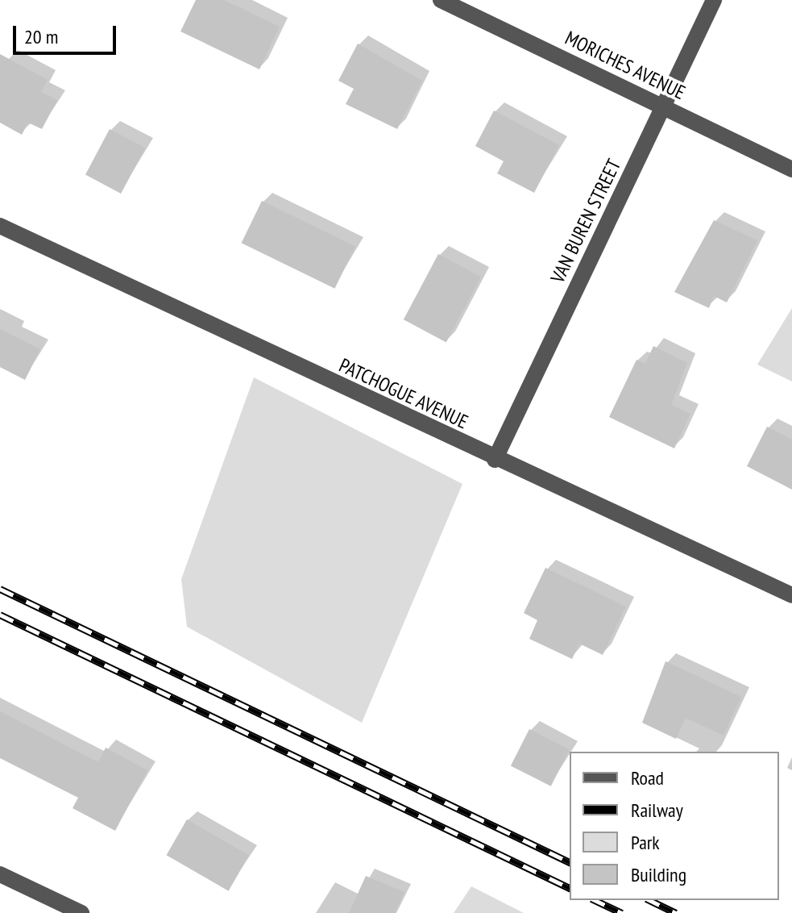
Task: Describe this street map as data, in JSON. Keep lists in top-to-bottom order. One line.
{"streets":{"street":["MORICHES AVENUE","VAN BUREN STREET","PATCHOGUE AVENUE"]},"crossings":[["MORICHES AVENUE","VAN BUREN STREET"],["VAN BUREN STREET","PATCHOGUE AVENUE"]],"legend":["Road","Railway","Park","Building"],"scale_bar":"20 m"}
